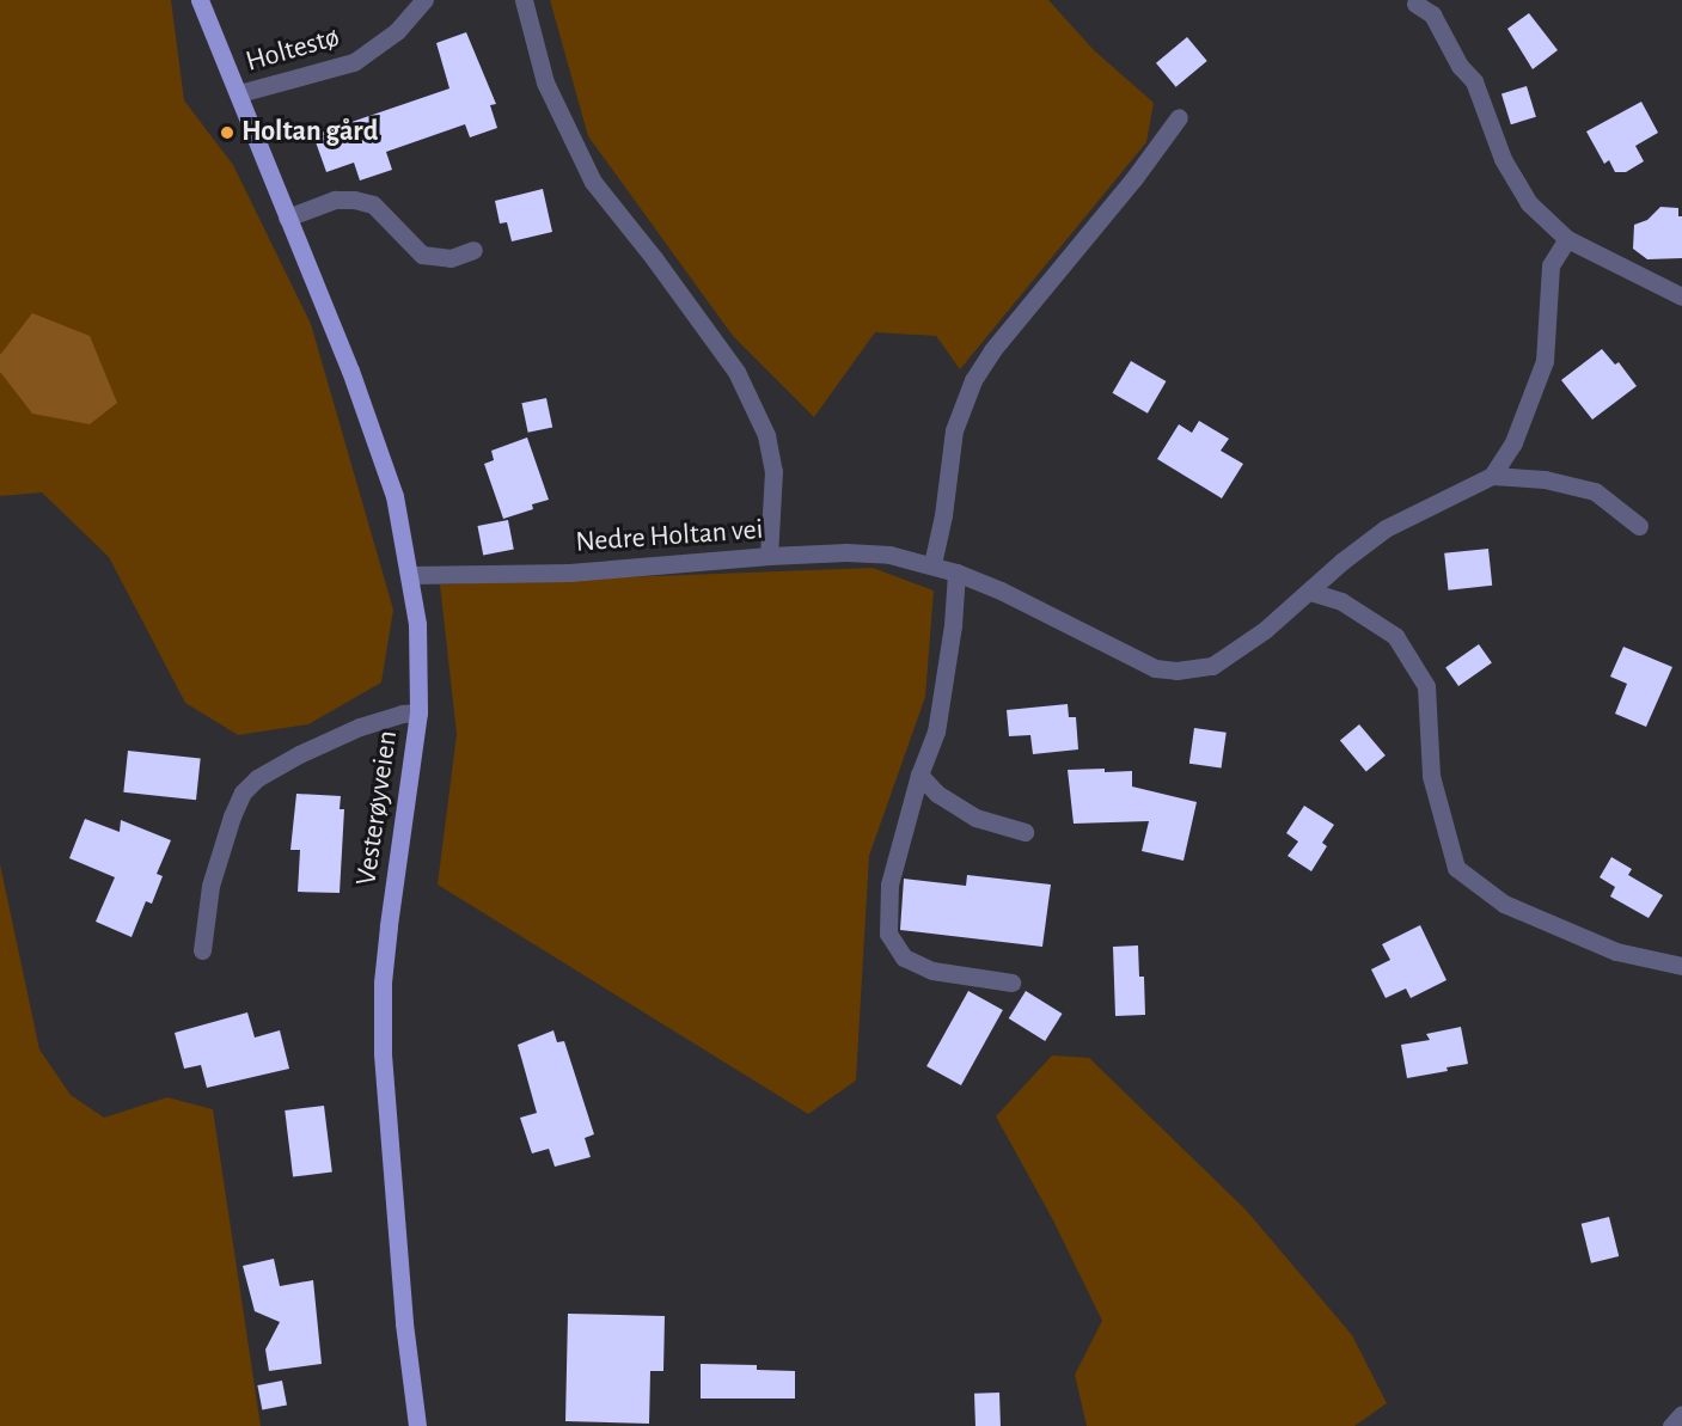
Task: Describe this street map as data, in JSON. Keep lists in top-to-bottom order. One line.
{"streets":{"main road":["Vesterøyveien"],"street":["Holtestø","Nedre Holtan vei"]},"crossings":[["Holtestø","Vesterøyveien"],["Nedre Holtan vei","Vesterøyveien"]],"places":["Holtan gård"]}
